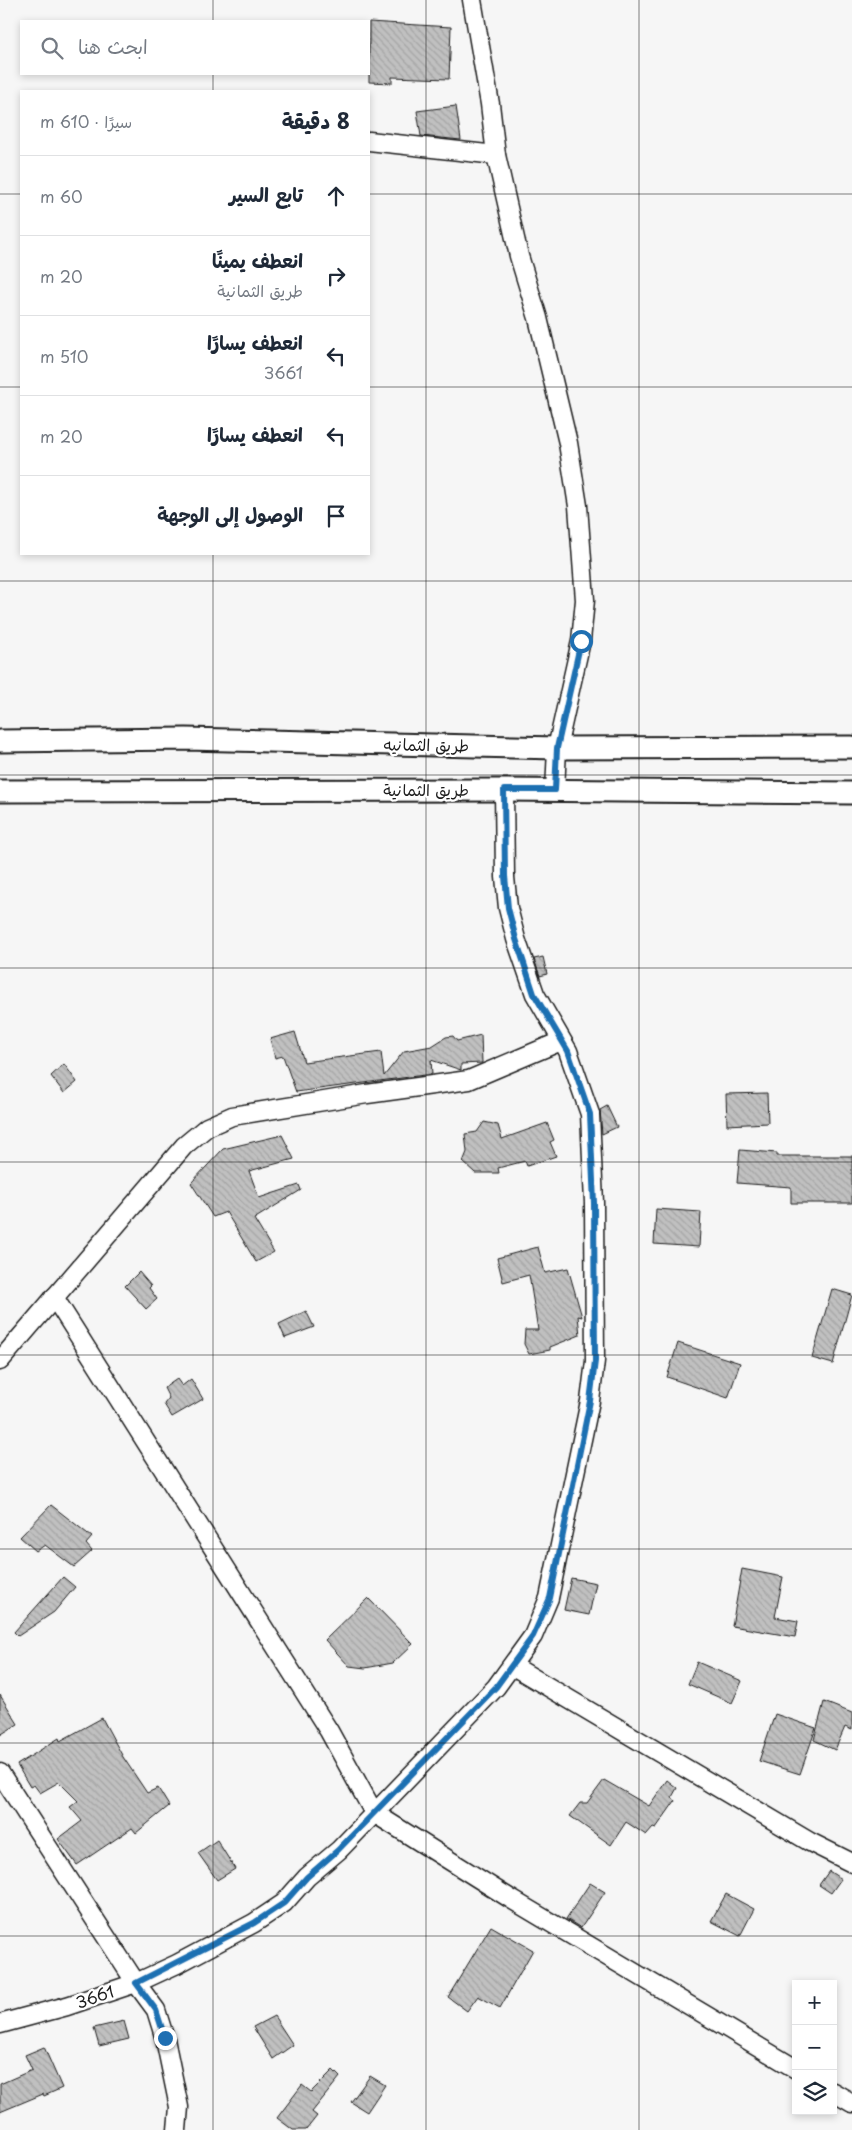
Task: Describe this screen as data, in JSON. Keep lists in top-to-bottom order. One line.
{"streets":{"street":["طريق الثمانيه","طريق الثمانية","3661"]},"crossings":[["طريق الثمانية","3661"]],"page":{"search":"ابحث هنا","heading":["8 دقيقة","سيرًا · 610 m"],"list":[["تابع السير","60 m"],["انعطف يمينًا","طريق الثمانية","20 m"],["انعطف يسارًا","3661","510 m"],["انعطف يسارًا","20 m"],"الوصول إلى الوجهة"],"map_buttons":["+","−"]}}
